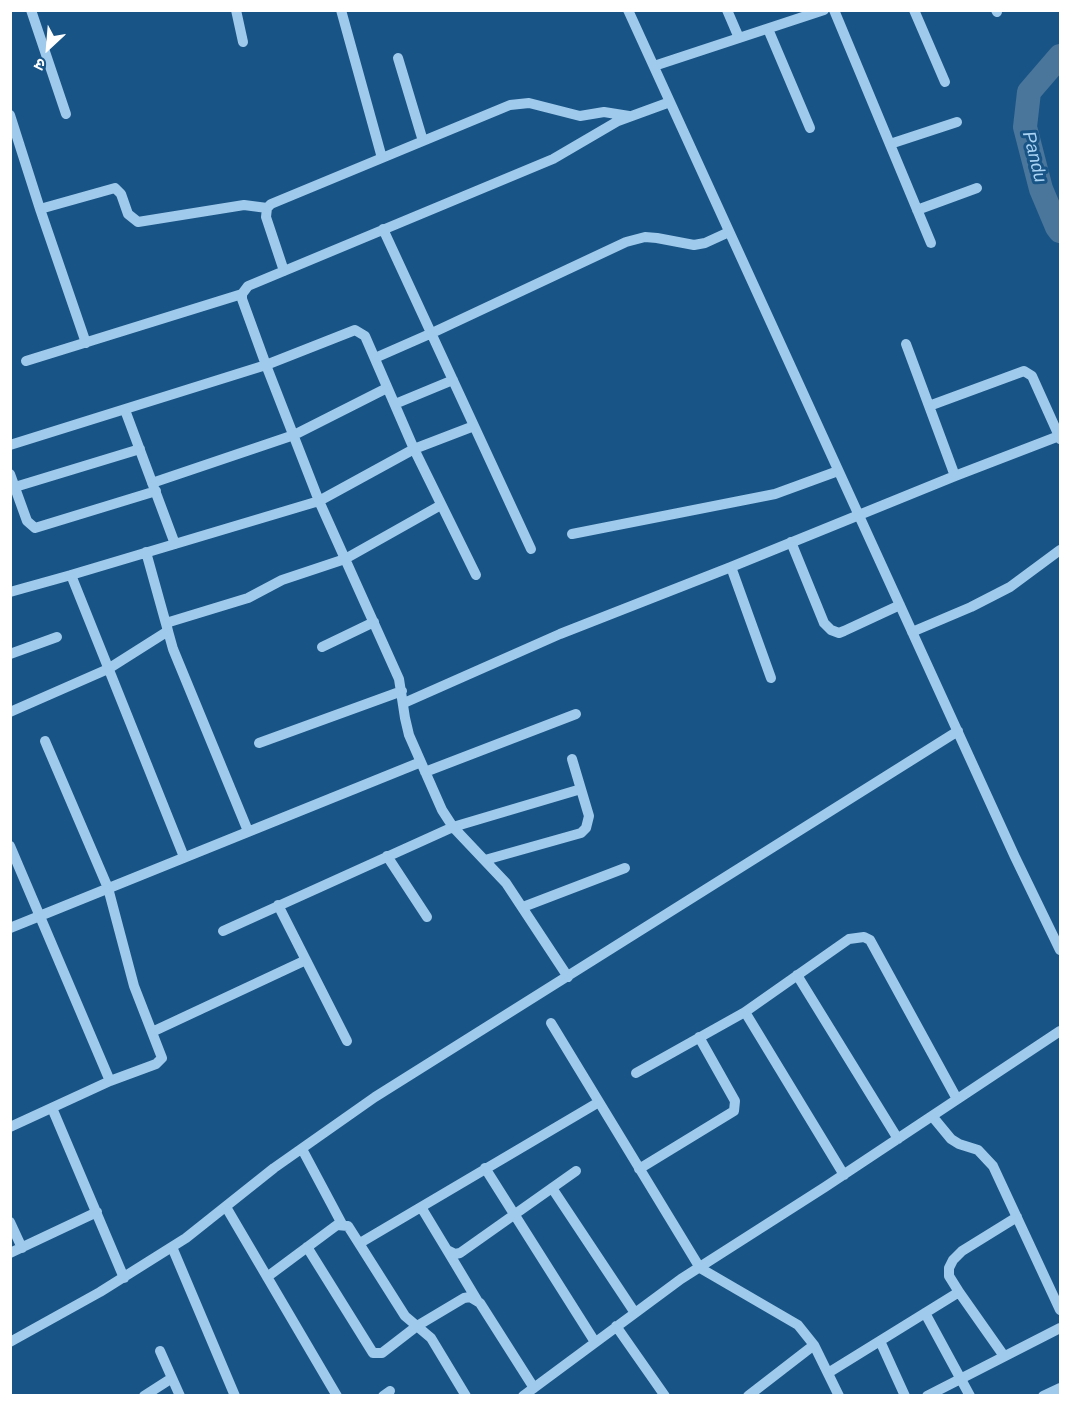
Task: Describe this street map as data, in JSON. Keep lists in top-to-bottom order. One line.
{"water":["Pandu"],"north":"bottom left"}
